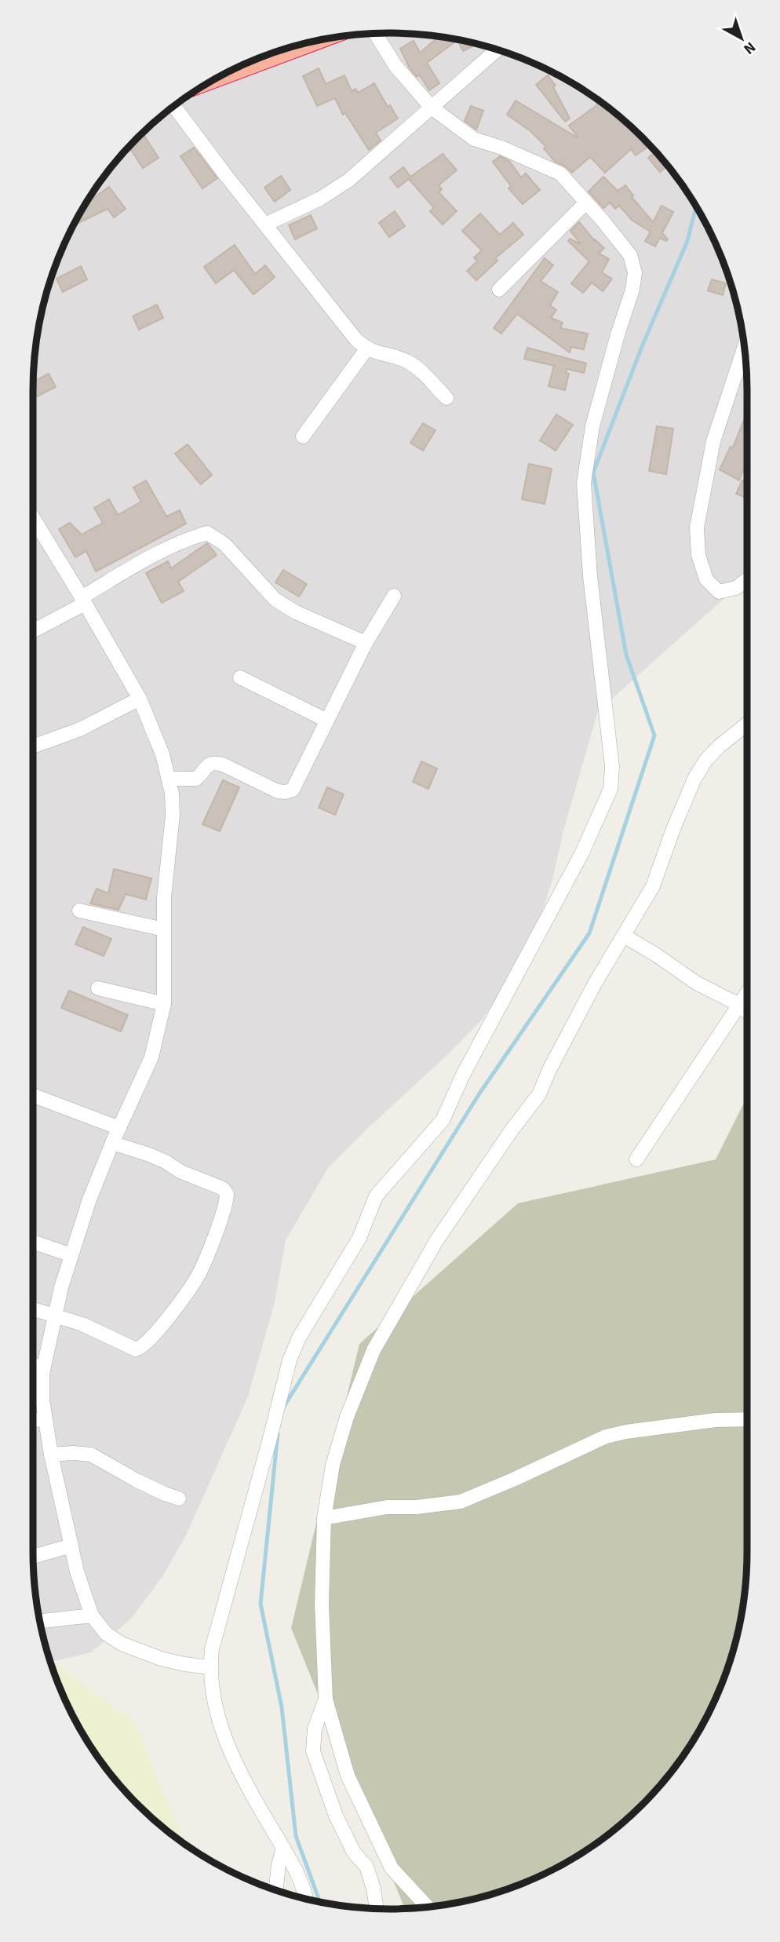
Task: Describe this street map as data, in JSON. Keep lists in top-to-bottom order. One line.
{"north":"bottom right"}
